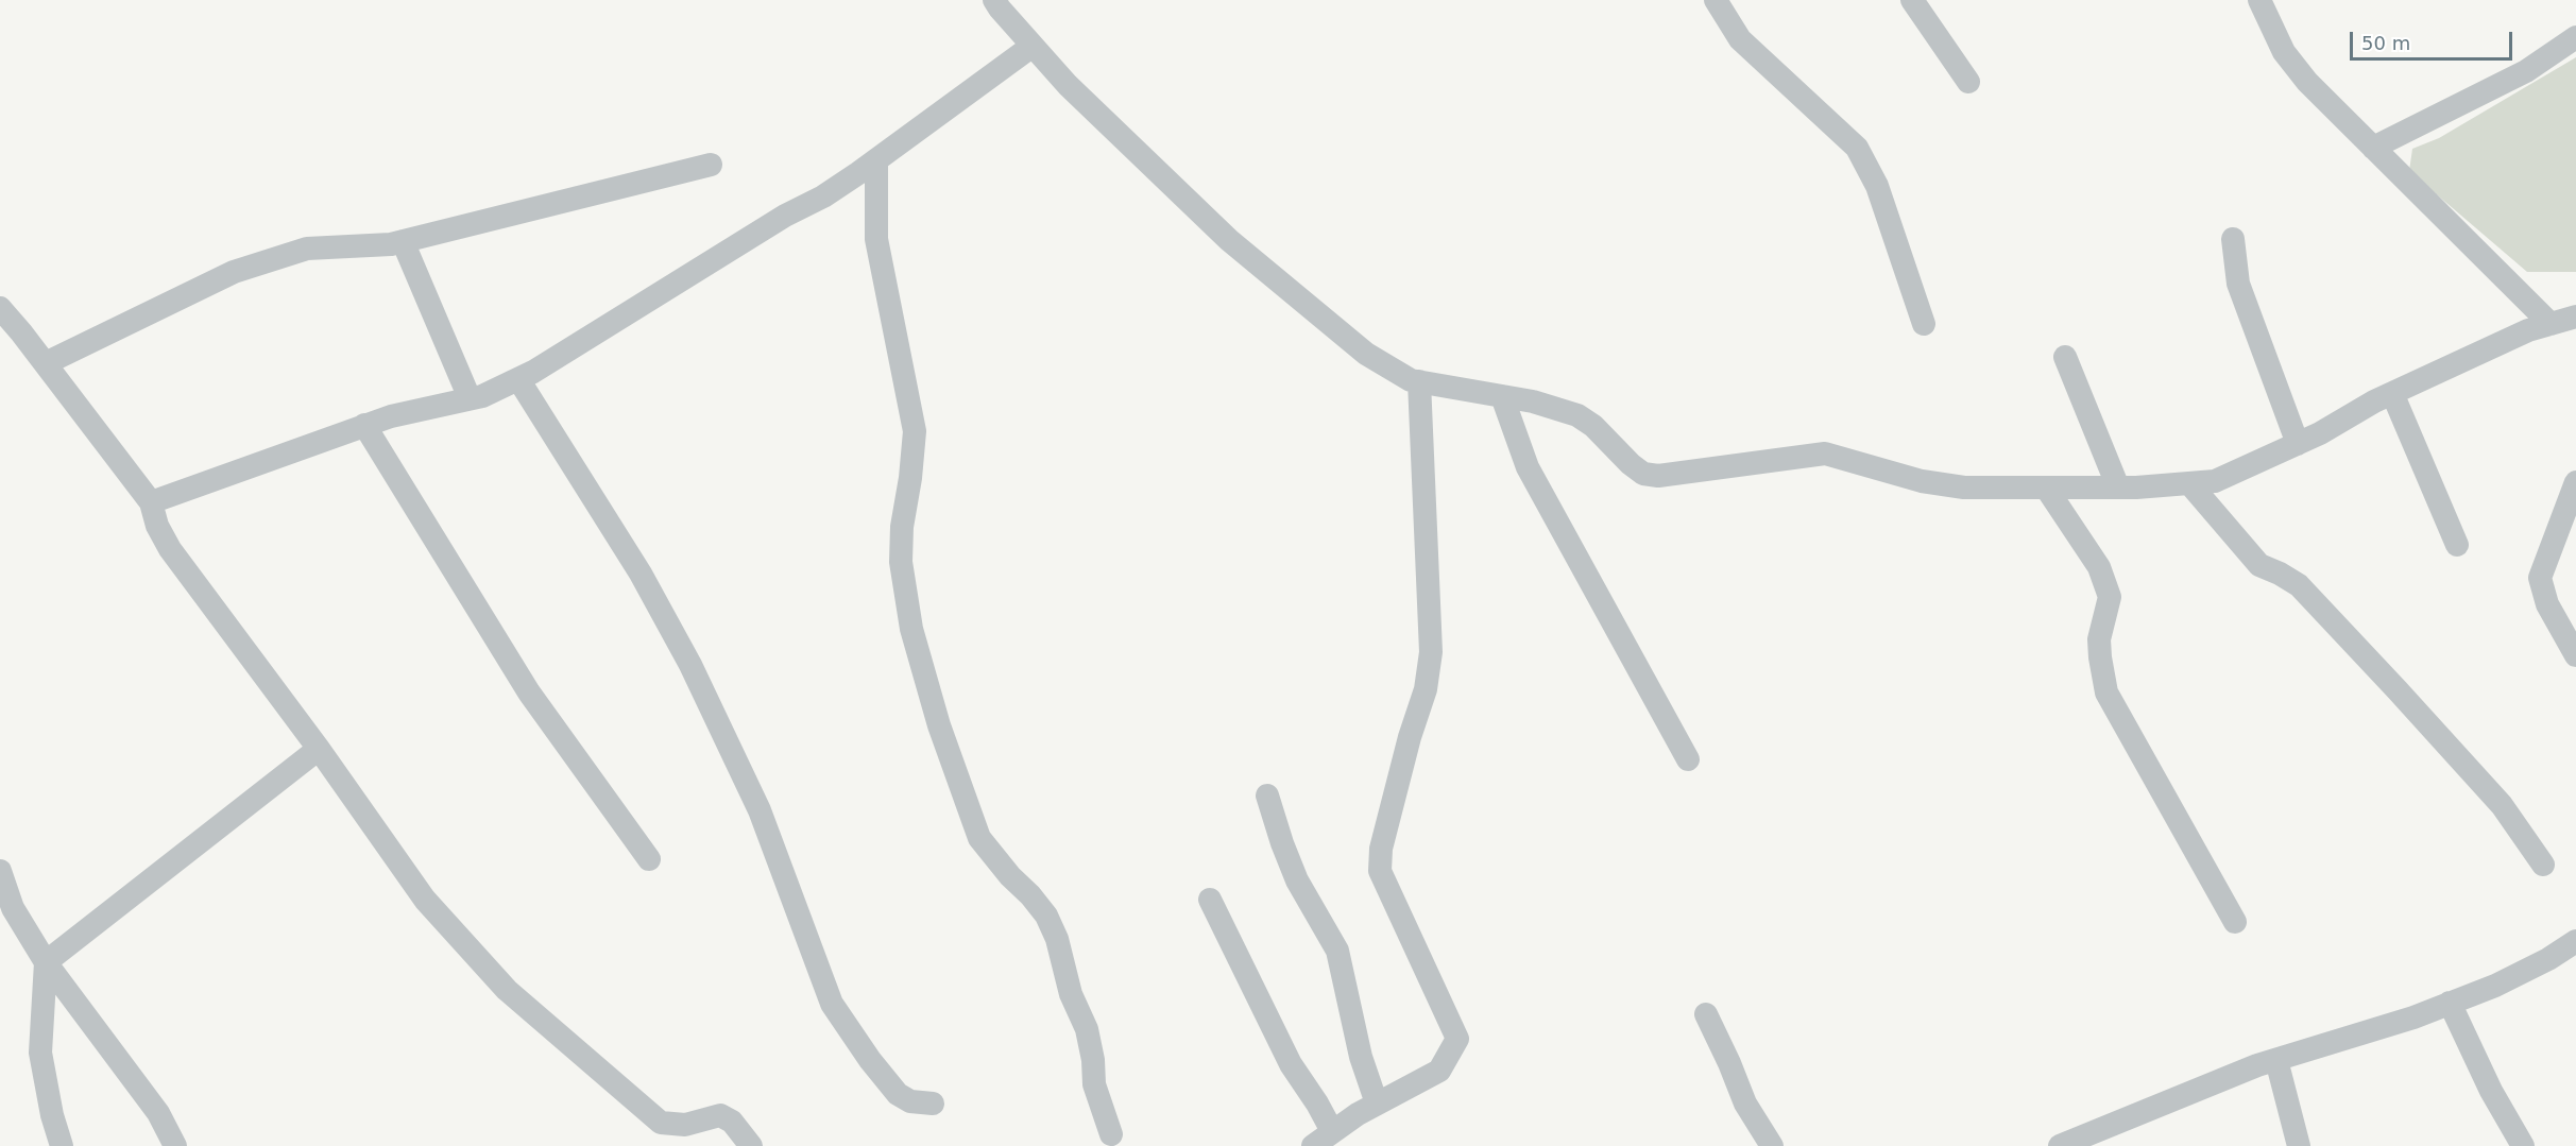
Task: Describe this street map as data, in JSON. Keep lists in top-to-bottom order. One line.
{"scale_bar":"50 m"}
